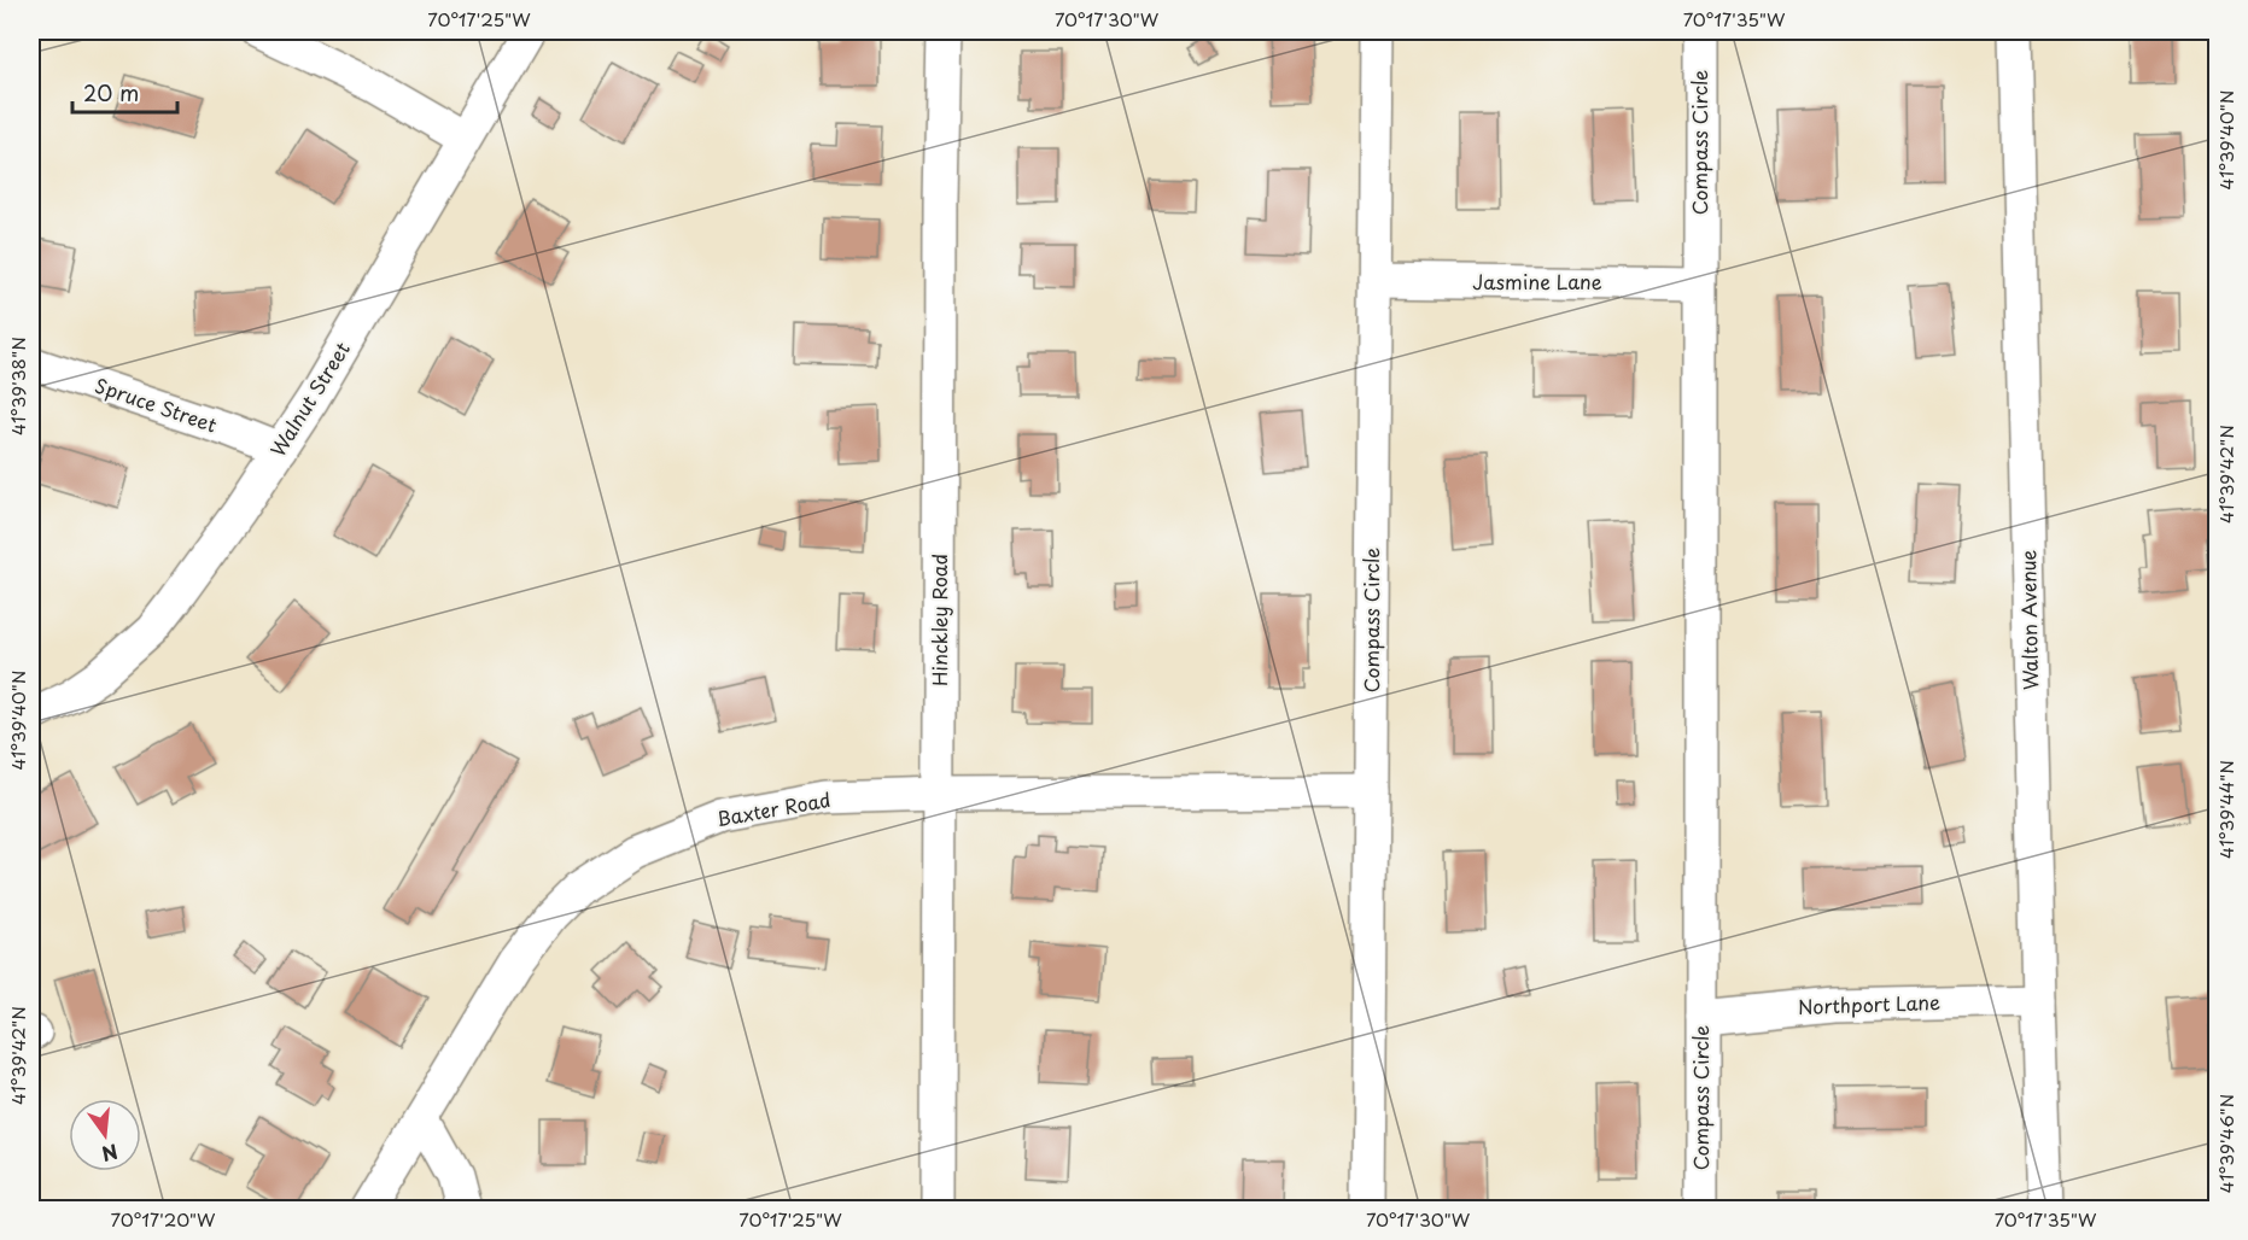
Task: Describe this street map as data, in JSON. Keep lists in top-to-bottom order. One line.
{"streets":{"street":["Compass Circle","Jasmine Lane","Walnut Street","Spruce Street","Hinckley Road","Walton Avenue","Baxter Road","Northport Lane"]},"crossings":[["Compass Circle","Jasmine Lane"],["Compass Circle","Baxter Road"],["Compass Circle","Northport Lane"],["Walnut Street","Spruce Street"],["Hinckley Road","Baxter Road"],["Walton Avenue","Northport Lane"]],"scale_bar":"20 m","north":"bottom","coordinates":["70°17'25\"W","70°17'30\"W","70°17'35\"W","41°39'40\"N","41°39'38\"N","41°39'42\"N","41°39'44\"N","41°39'46\"N","70°17'20\"W"]}
